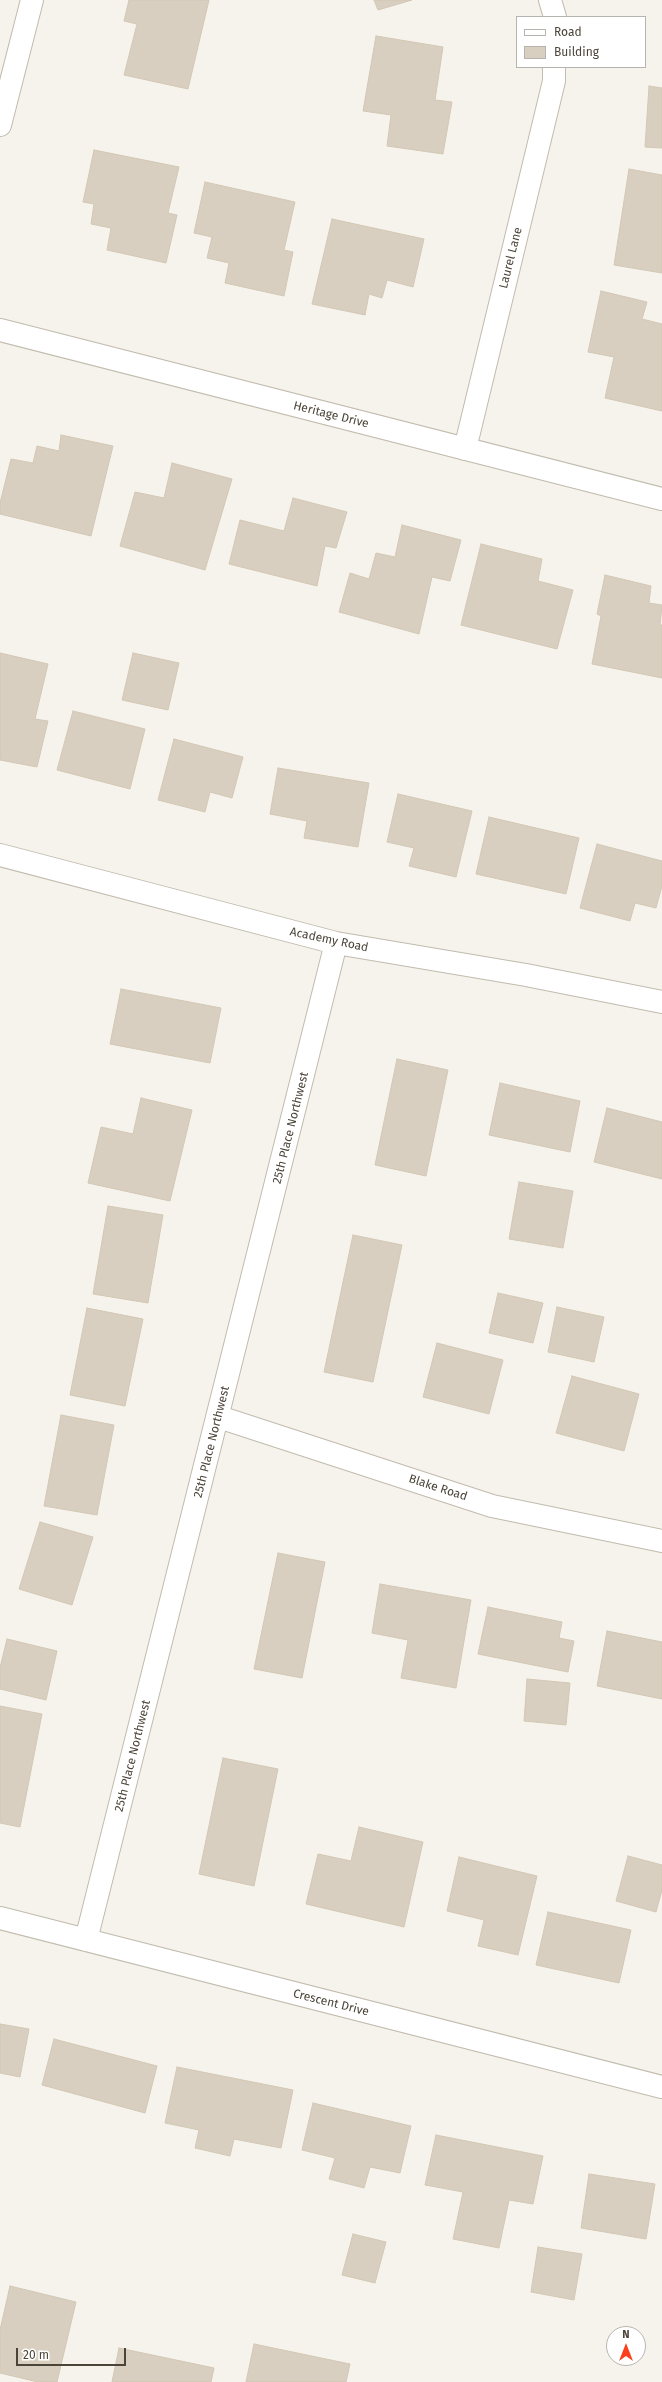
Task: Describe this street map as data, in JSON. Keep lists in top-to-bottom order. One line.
{"streets":{"street":["Laurel Lane","Heritage Drive","Academy Road","25th Place Northwest","Blake Road","Crescent Drive"]},"crossings":[["Laurel Lane","Heritage Drive"],["Academy Road","25th Place Northwest"],["25th Place Northwest","Blake Road"],["25th Place Northwest","Crescent Drive"]],"legend":["Road","Building"],"scale_bar":"20 m","north":"top"}
